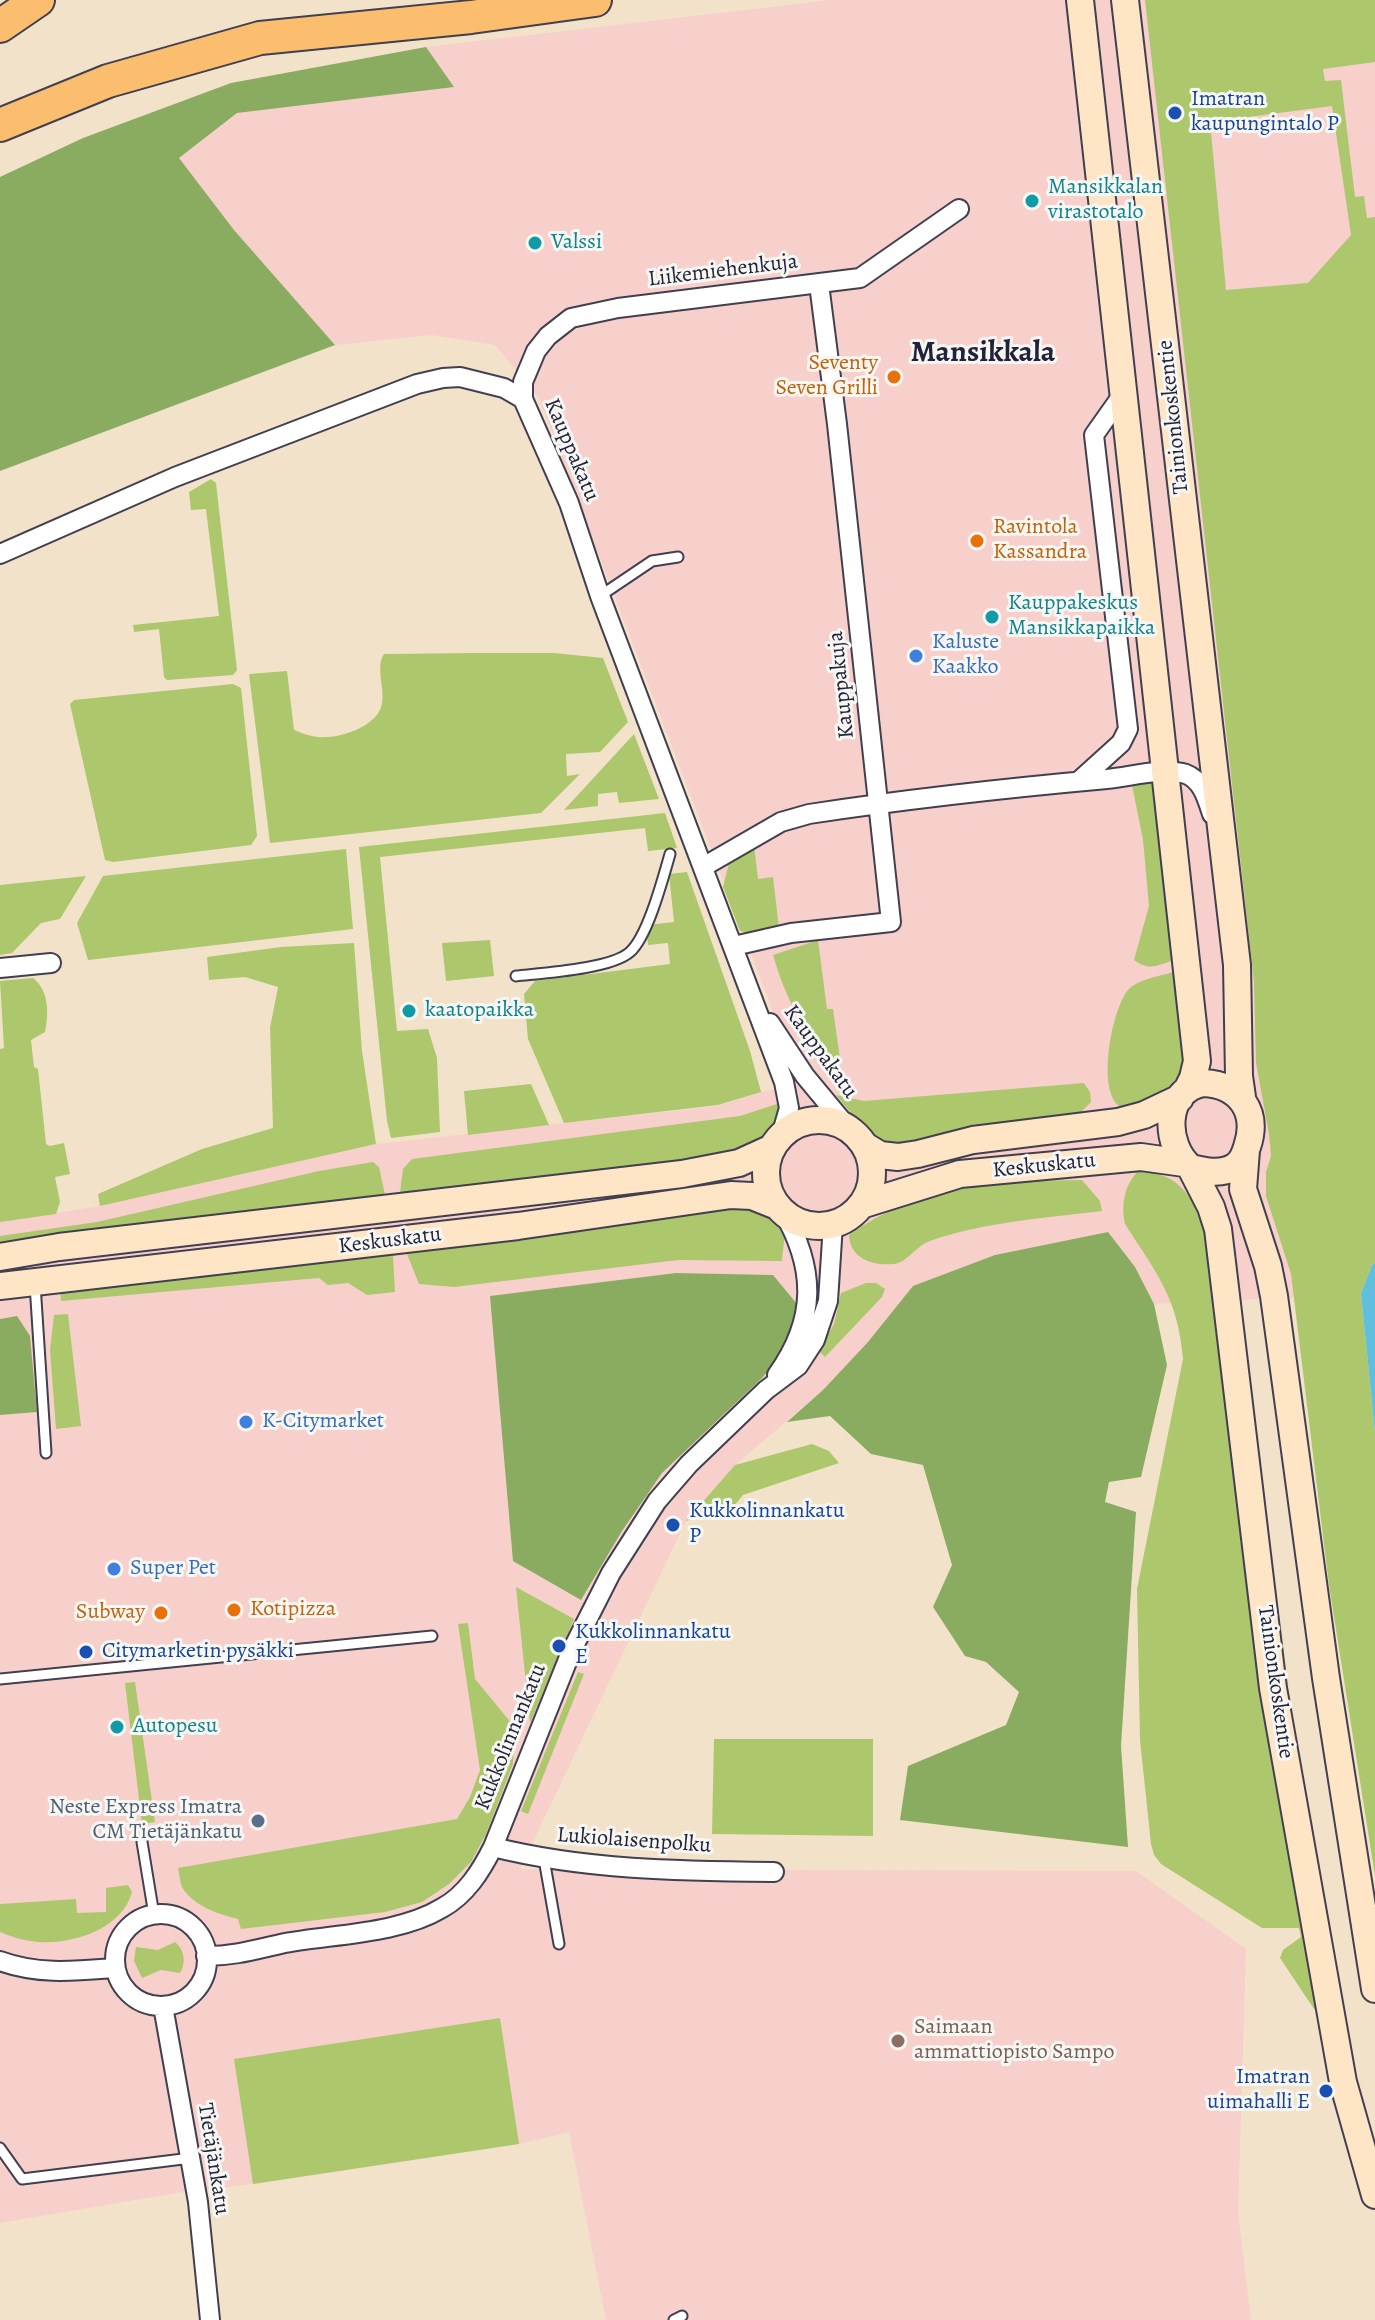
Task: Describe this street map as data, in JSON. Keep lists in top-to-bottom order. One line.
{"streets":{"main road":["Tainionkoskentie","Keskuskatu"],"street":["Liikemiehenkuja","Kauppakatu","Kauppakuja","Kukkolinnankatu","Lukiolaisenpolku","Tietäjänkatu"]},"crossings":[["Liikemiehenkuja","Kauppakatu"],["Liikemiehenkuja","Kauppakuja"],["Tainionkoskentie","Kauppakatu"],["Tainionkoskentie","Kauppakuja"],["Tainionkoskentie","Keskuskatu"],["Kauppakatu","Kauppakuja"],["Kauppakatu","Keskuskatu"],["Kauppakatu","Kukkolinnankatu"],["Keskuskatu","Kukkolinnankatu"],["Kukkolinnankatu","Lukiolaisenpolku"],["Kukkolinnankatu","Tietäjänkatu"]],"districts":["Mansikkala"],"places":["Imatran kaupungintalo P","Mansikkalan virastotalo","Valssi","Seventy Seven Grilli","Ravintola Kassandra","Kauppakeskus Mansikkapaikka","Kaluste Kaakko","kaatopaikka","K-Citymarket","Kukkolinnankatu P","Super Pet","Kotipizza","Subway","Kukkolinnankatu E","Citymarketin pysäkki","Autopesu","Neste Express Imatra CM Tietäjänkatu","Saimaan ammattiopisto Sampo","Imatran uimahalli E"]}
